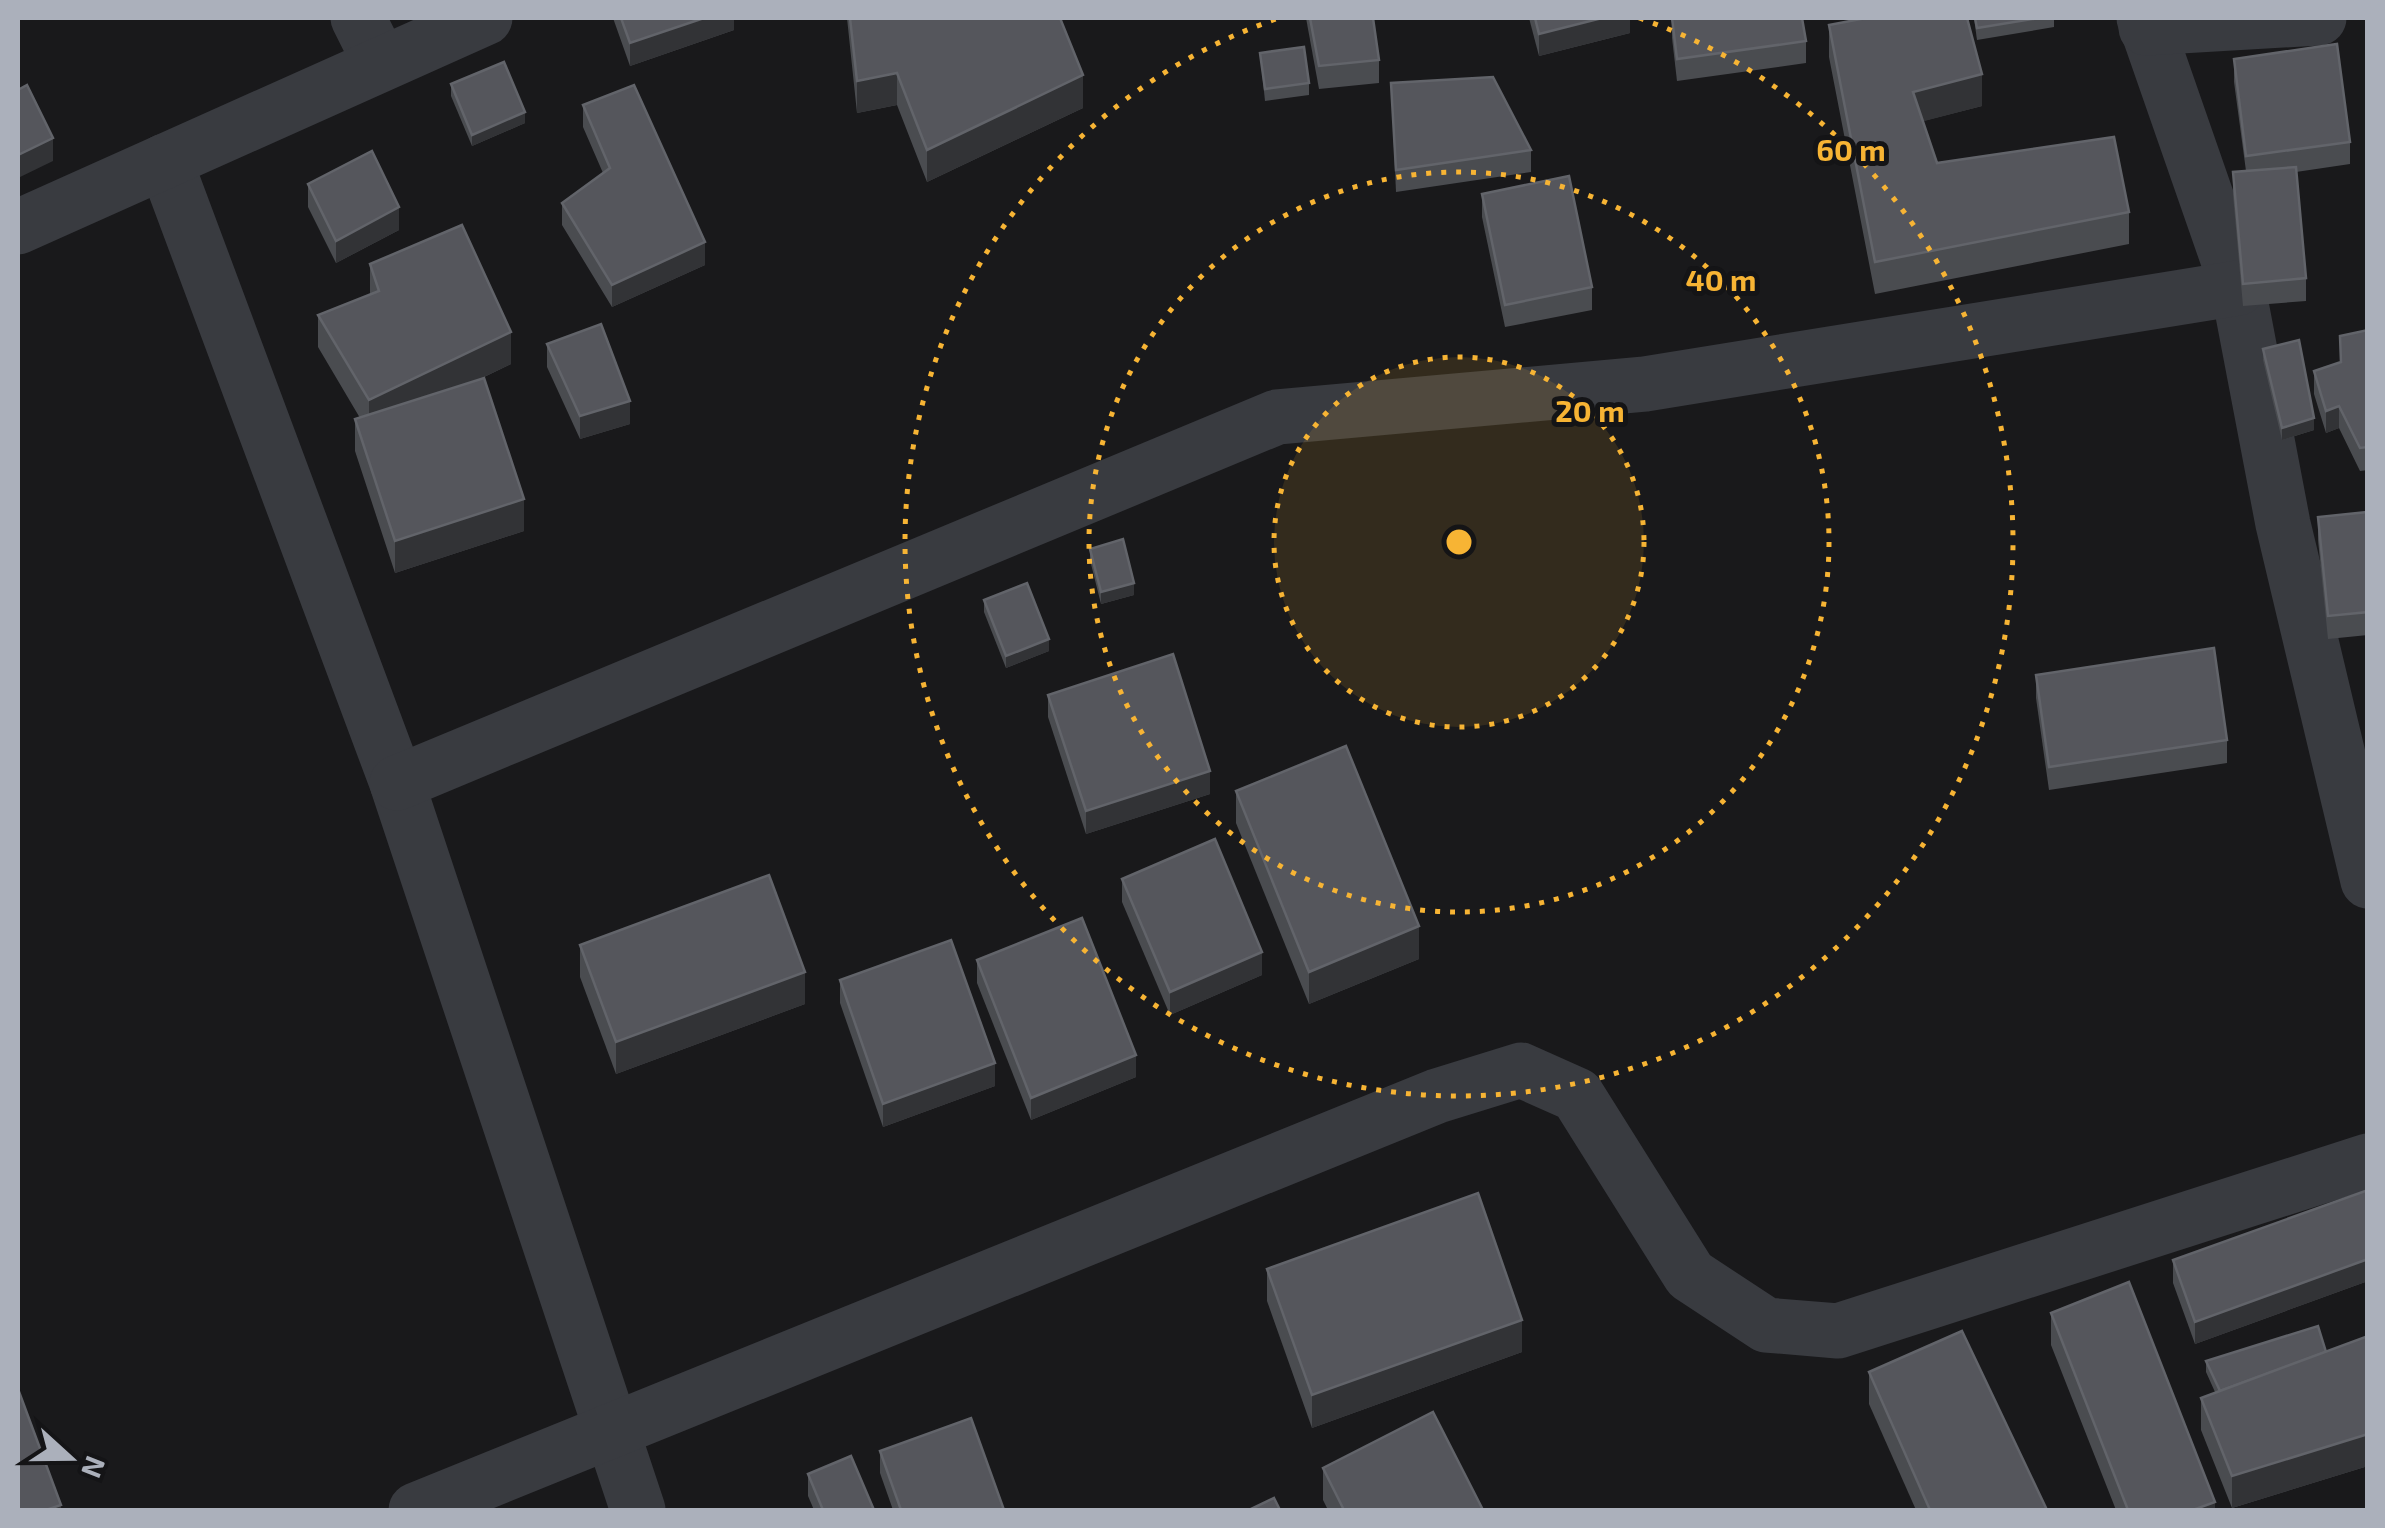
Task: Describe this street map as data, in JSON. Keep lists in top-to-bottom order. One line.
{"north":"right","rings":["60 m","40 m","20 m"]}
